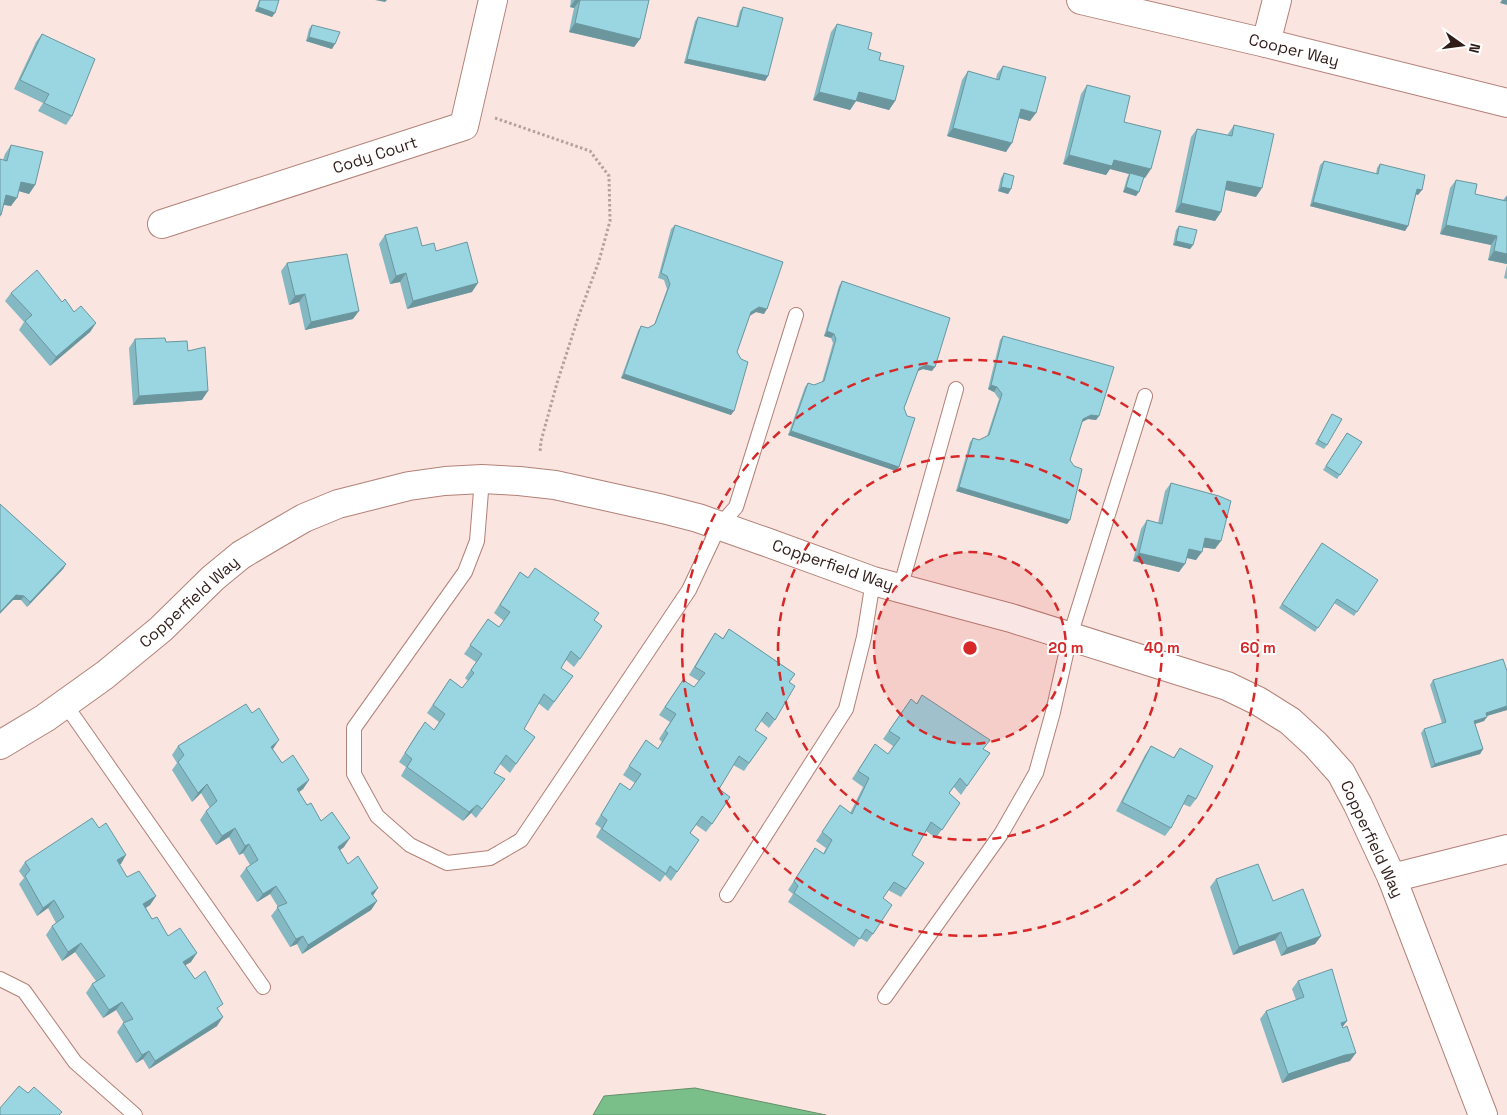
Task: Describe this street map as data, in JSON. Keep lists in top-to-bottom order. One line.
{"streets":{"street":["Cooper Way","Cody Court","Copperfield Way"]},"north":"right","rings":["20 m","40 m","60 m"]}
